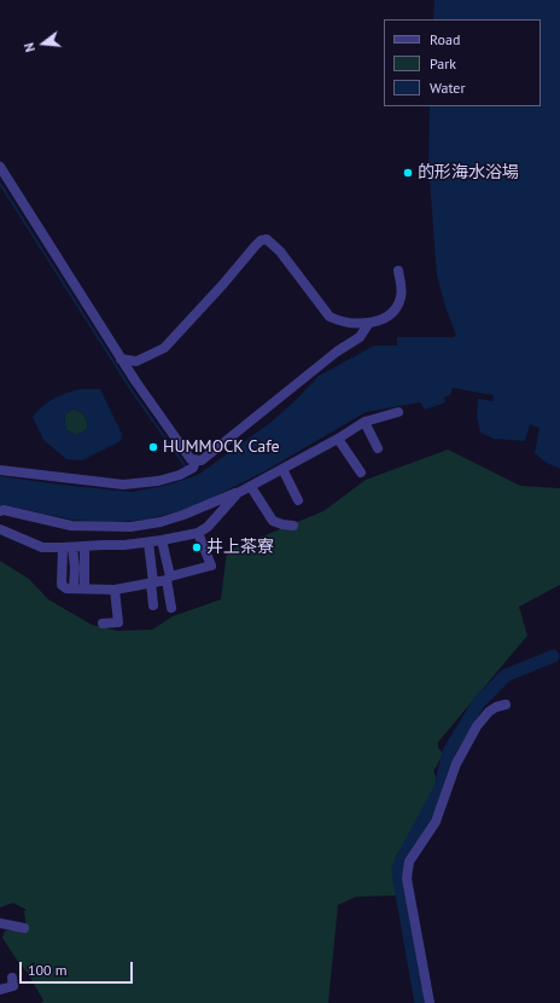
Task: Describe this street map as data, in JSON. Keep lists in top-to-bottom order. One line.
{"places":["的形海水浴場","HUMMOCK Cafe","井上茶寮"],"legend":["Road","Park","Water"],"scale_bar":"100 m","north":"left"}
